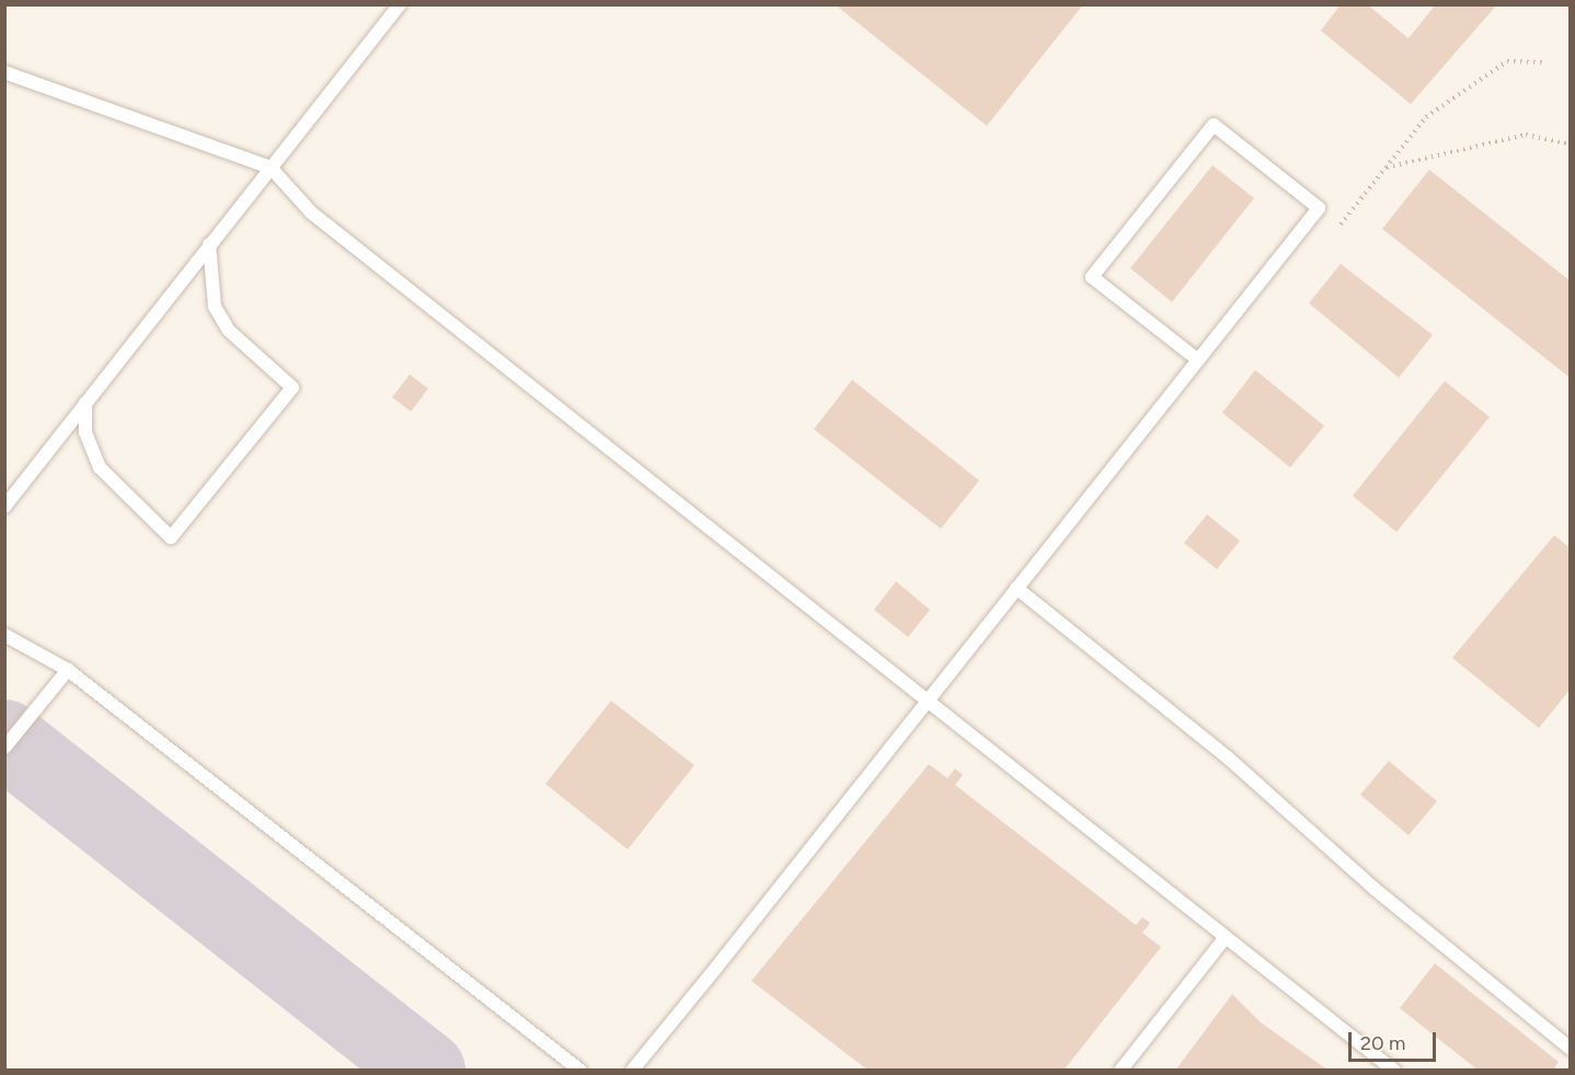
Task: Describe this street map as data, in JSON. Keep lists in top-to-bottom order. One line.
{"scale_bar":"20 m"}
